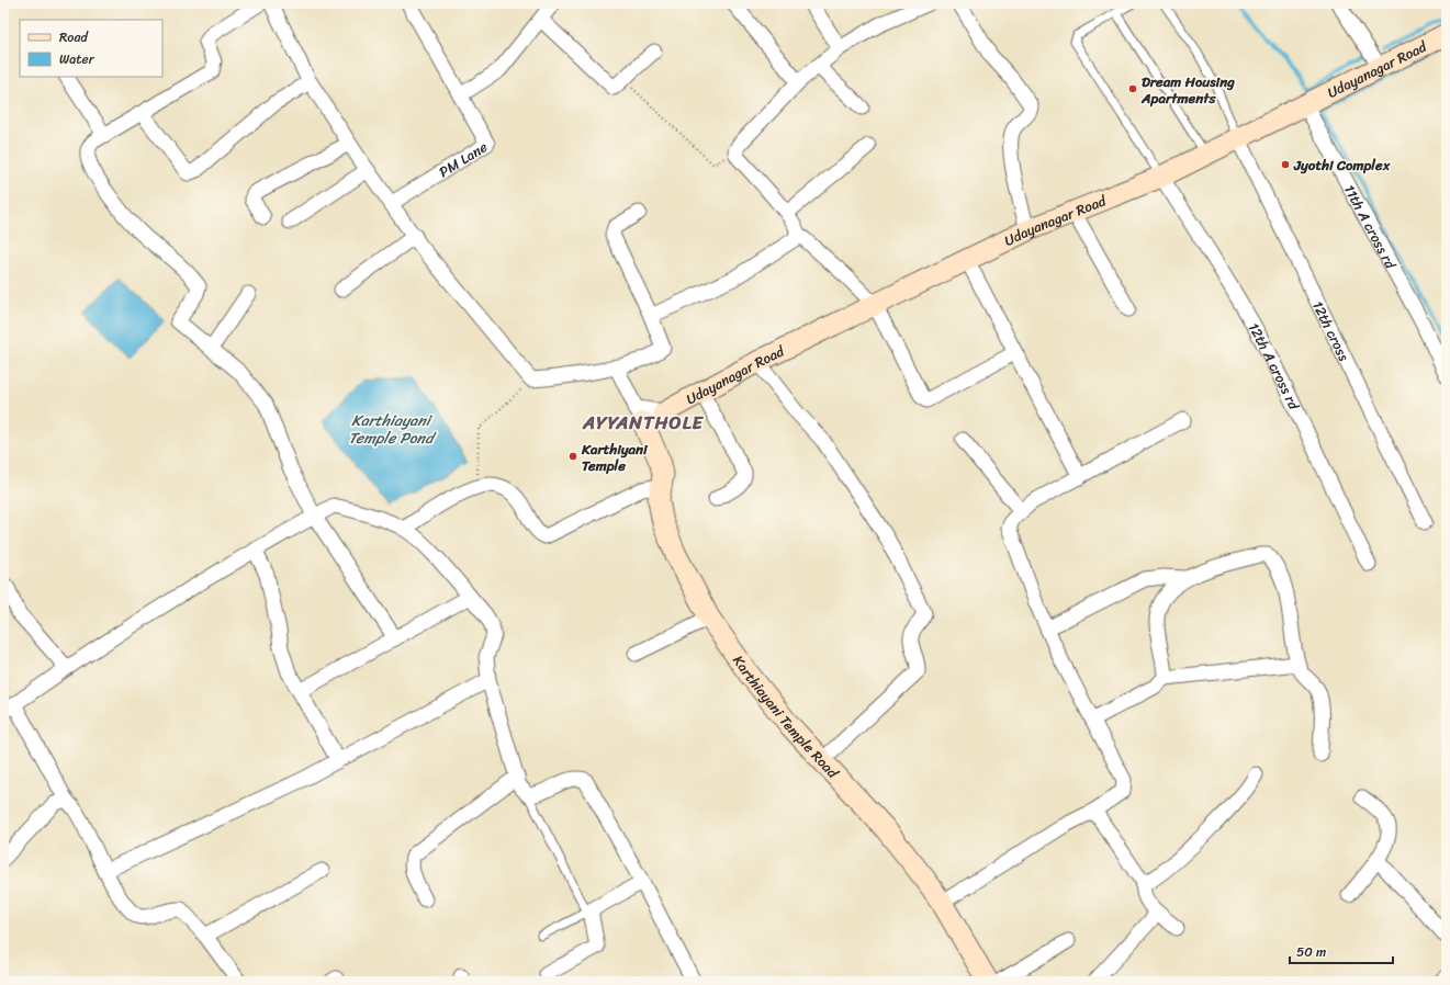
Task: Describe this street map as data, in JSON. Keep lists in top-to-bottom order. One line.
{"streets":{"street":["Udayanagar Road","PM Lane","11th A cross rd","12th cross","12th A cross rd","Karthiayani Temple Road"]},"crossings":[["Udayanagar Road","11th A cross rd"],["Udayanagar Road","12th cross"],["Udayanagar Road","12th A cross rd"]],"districts":["AYYANTHOLE"],"water":["Karthiayani Temple Pond"],"places":["Dream Housing Apartments","Jyothi Complex","Karthiyani Temple"],"legend":["Road","Water"],"scale_bar":"50 m"}
